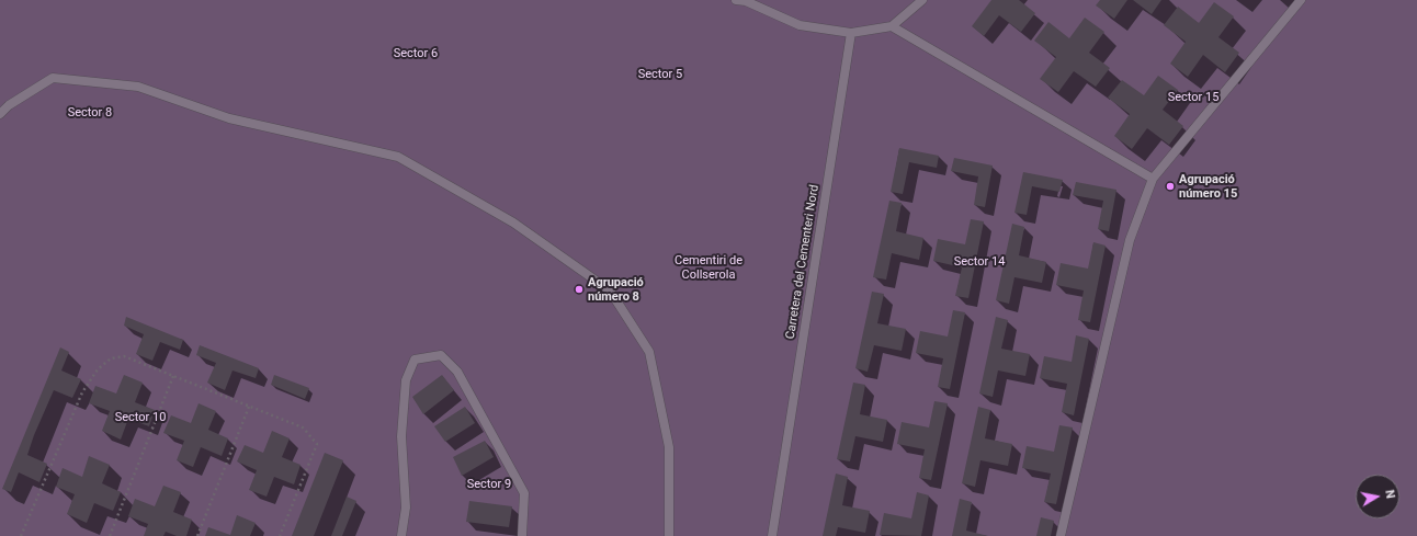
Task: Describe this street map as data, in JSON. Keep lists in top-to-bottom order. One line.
{"streets":{"street":["Carretera del Cementeri Nord"]},"parks":["Sector 6","Sector 5","Sector 15","Sector 8","Cementiri de Collserola","Sector 14","Sector 10","Sector 9"],"places":["Agrupació número 15","Agrupació número 8"],"north":"right"}
